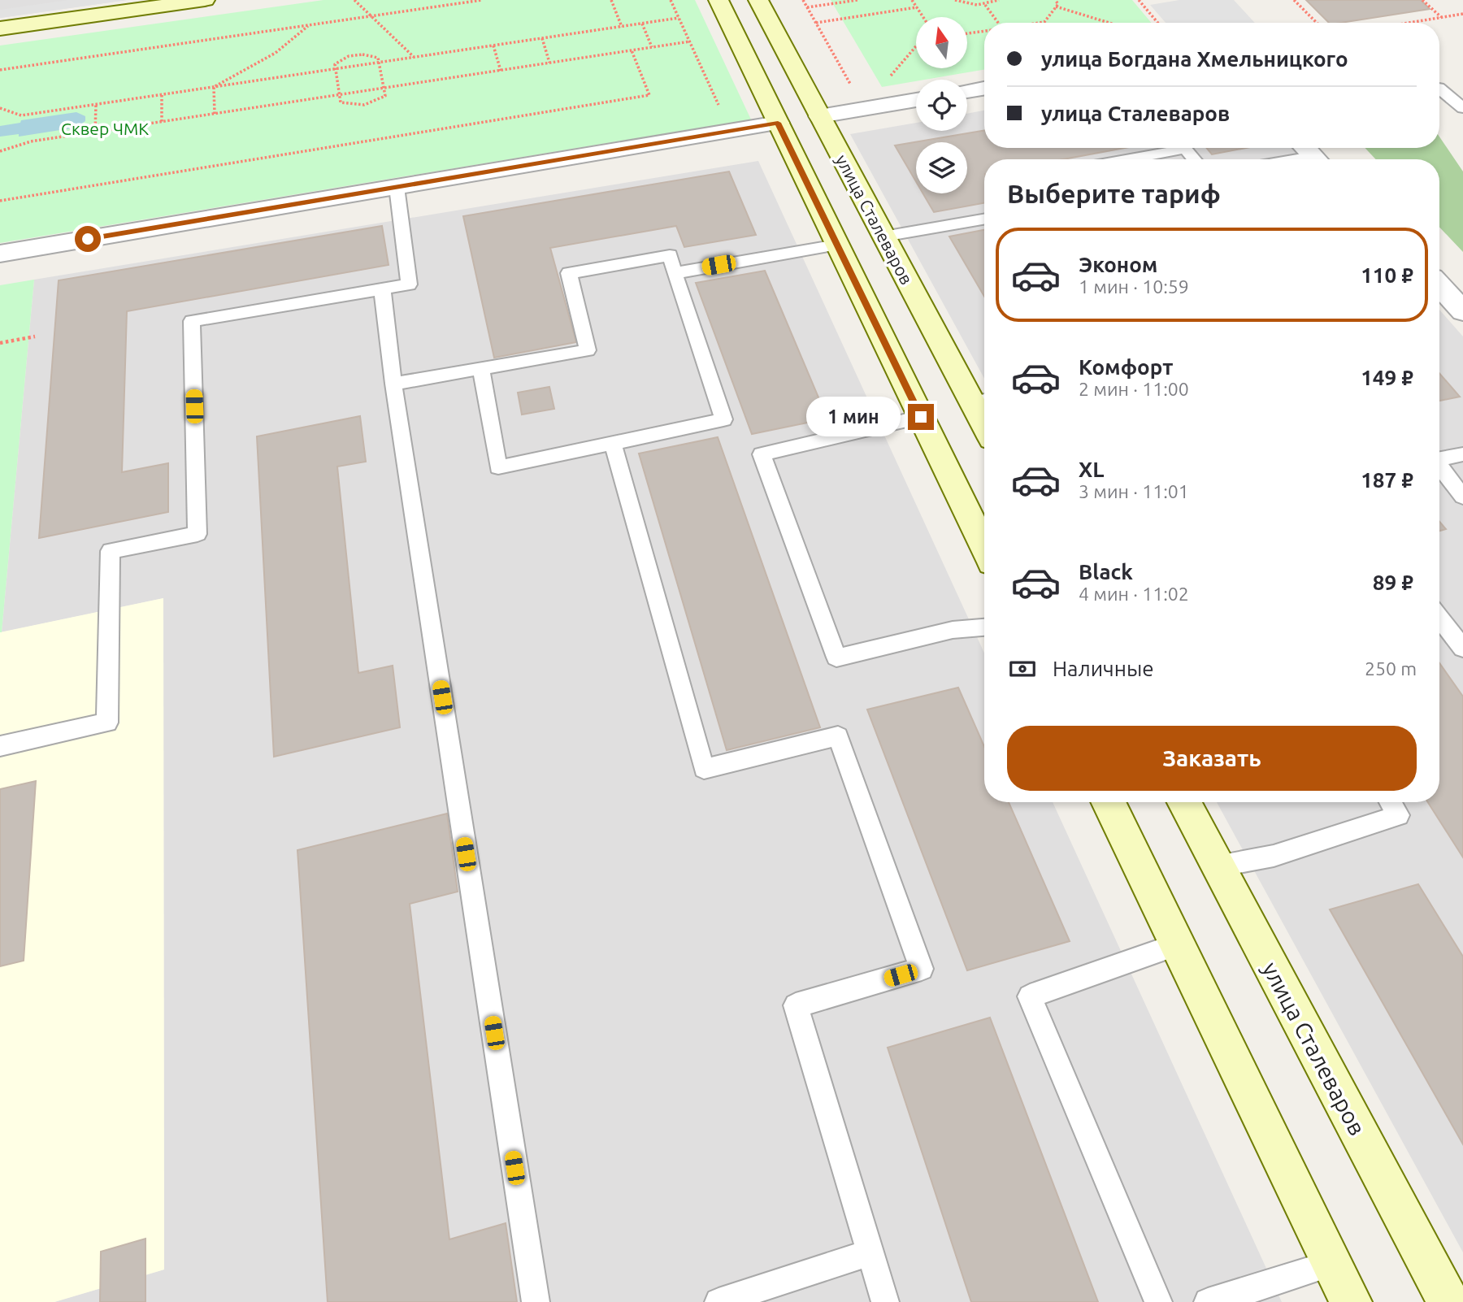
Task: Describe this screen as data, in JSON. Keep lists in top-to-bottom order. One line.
{"streets":{"main road":["улица Сталеваров"]},"parks":["Сквер ЧМК"],"north":"top","page":{"banner":["улица Богдана Хмельницкого","улица Сталеваров"],"heading":"Выберите тариф","list":[{"name":"Эконом","note":"1 мин · 10:59","value":"110 ₽"},{"name":"Комфорт","note":"2 мин · 11:00","value":"149 ₽"},{"name":"XL","note":"3 мин · 11:01","value":"187 ₽"},{"name":"Black","note":"4 мин · 11:02","value":"89 ₽"}],"bubble":"1 мин","pay":["Наличные","250 m"],"buttons":"Заказать"}}
